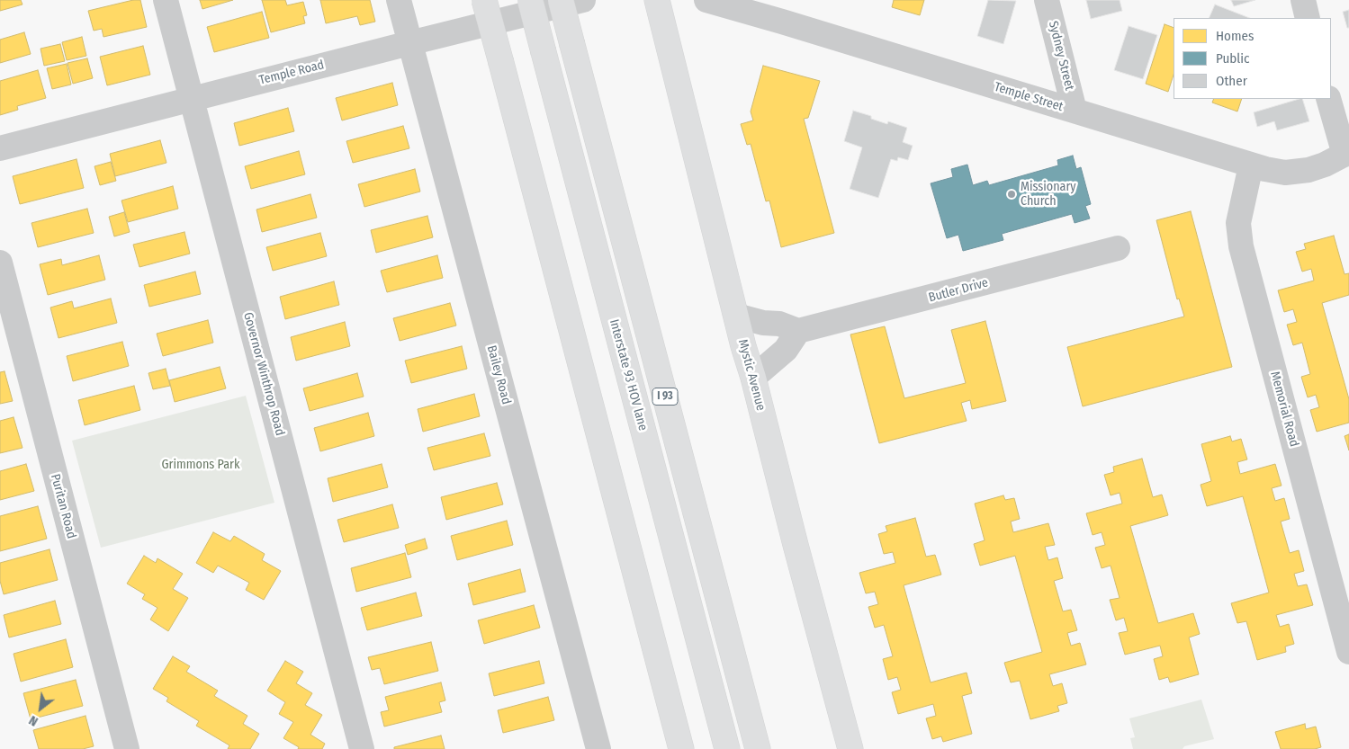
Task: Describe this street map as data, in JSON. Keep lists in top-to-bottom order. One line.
{"streets":{"main road":["Interstate 93 HOV lane","Mystic Avenue","I 93"],"street":["Sydney Street","Temple Road","Temple Street","Butler Drive","Governor Winthrop Road","Bailey Road","Memorial Road","Puritan Road"]},"crossings":[["Sydney Street","Temple Street"],["Temple Road","Governor Winthrop Road"],["Temple Road","Bailey Road"],["Temple Street","Memorial Road"]],"parks":["Grimmons Park"],"places":["Missionary Church"],"legend":["Homes","Public","Other"],"north":"bottom left"}
